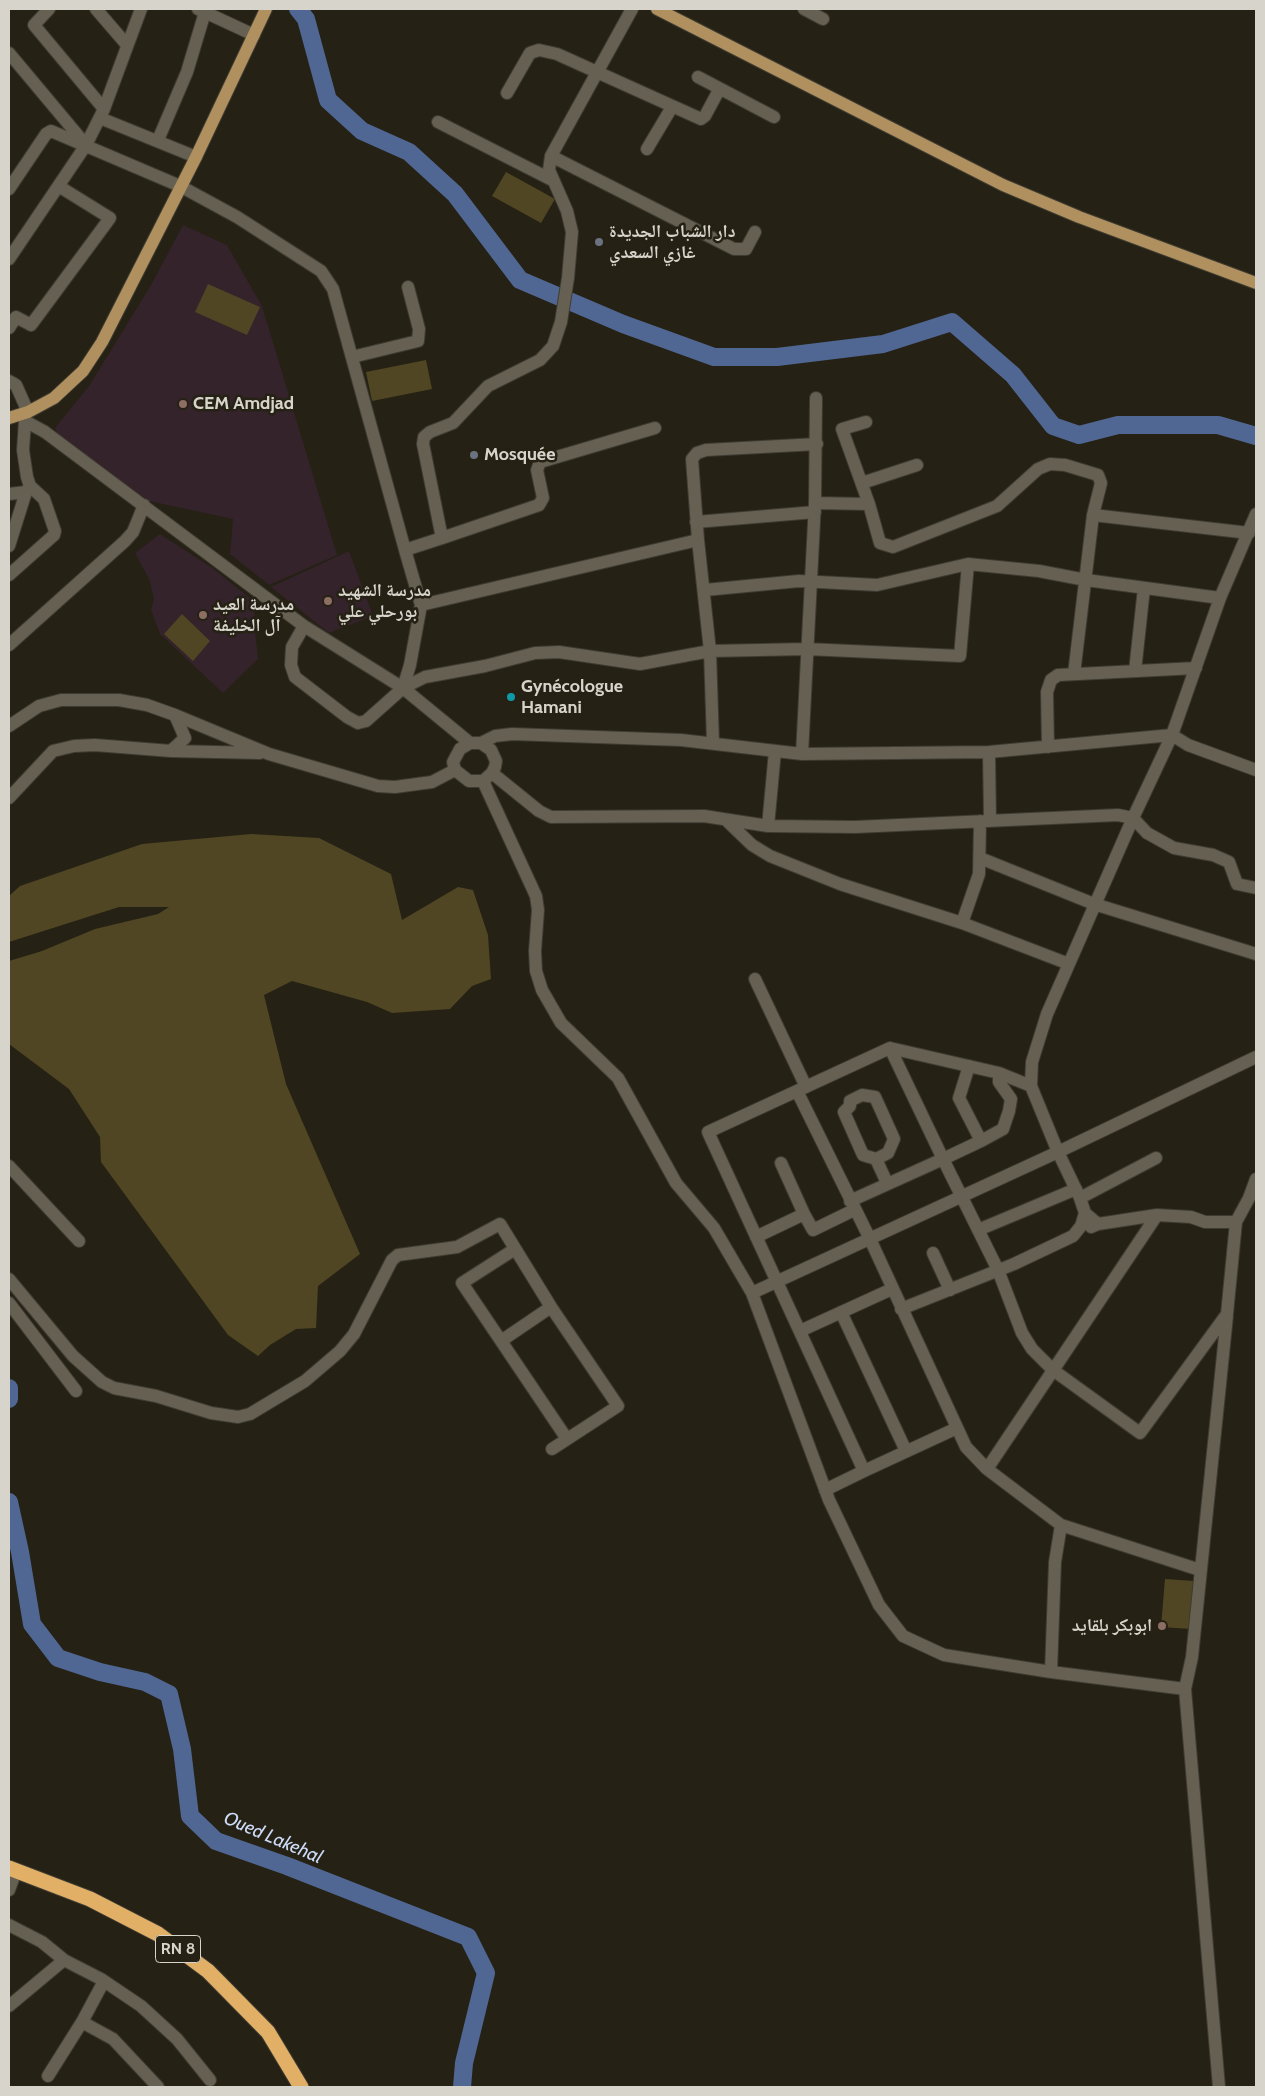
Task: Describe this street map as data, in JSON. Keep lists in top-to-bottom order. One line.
{"streets":{"highway":["RN 8"]},"water":["Oued Lakehal"],"places":["دار الشباب الجديدة غازي السعدي","CEM Amdjad","Mosquée","مدرسة الشهيد بورحلي علي","مدرسة العيد آل الخليفة","Gynécologue Hamani","ابوبكر بلقايد"]}
